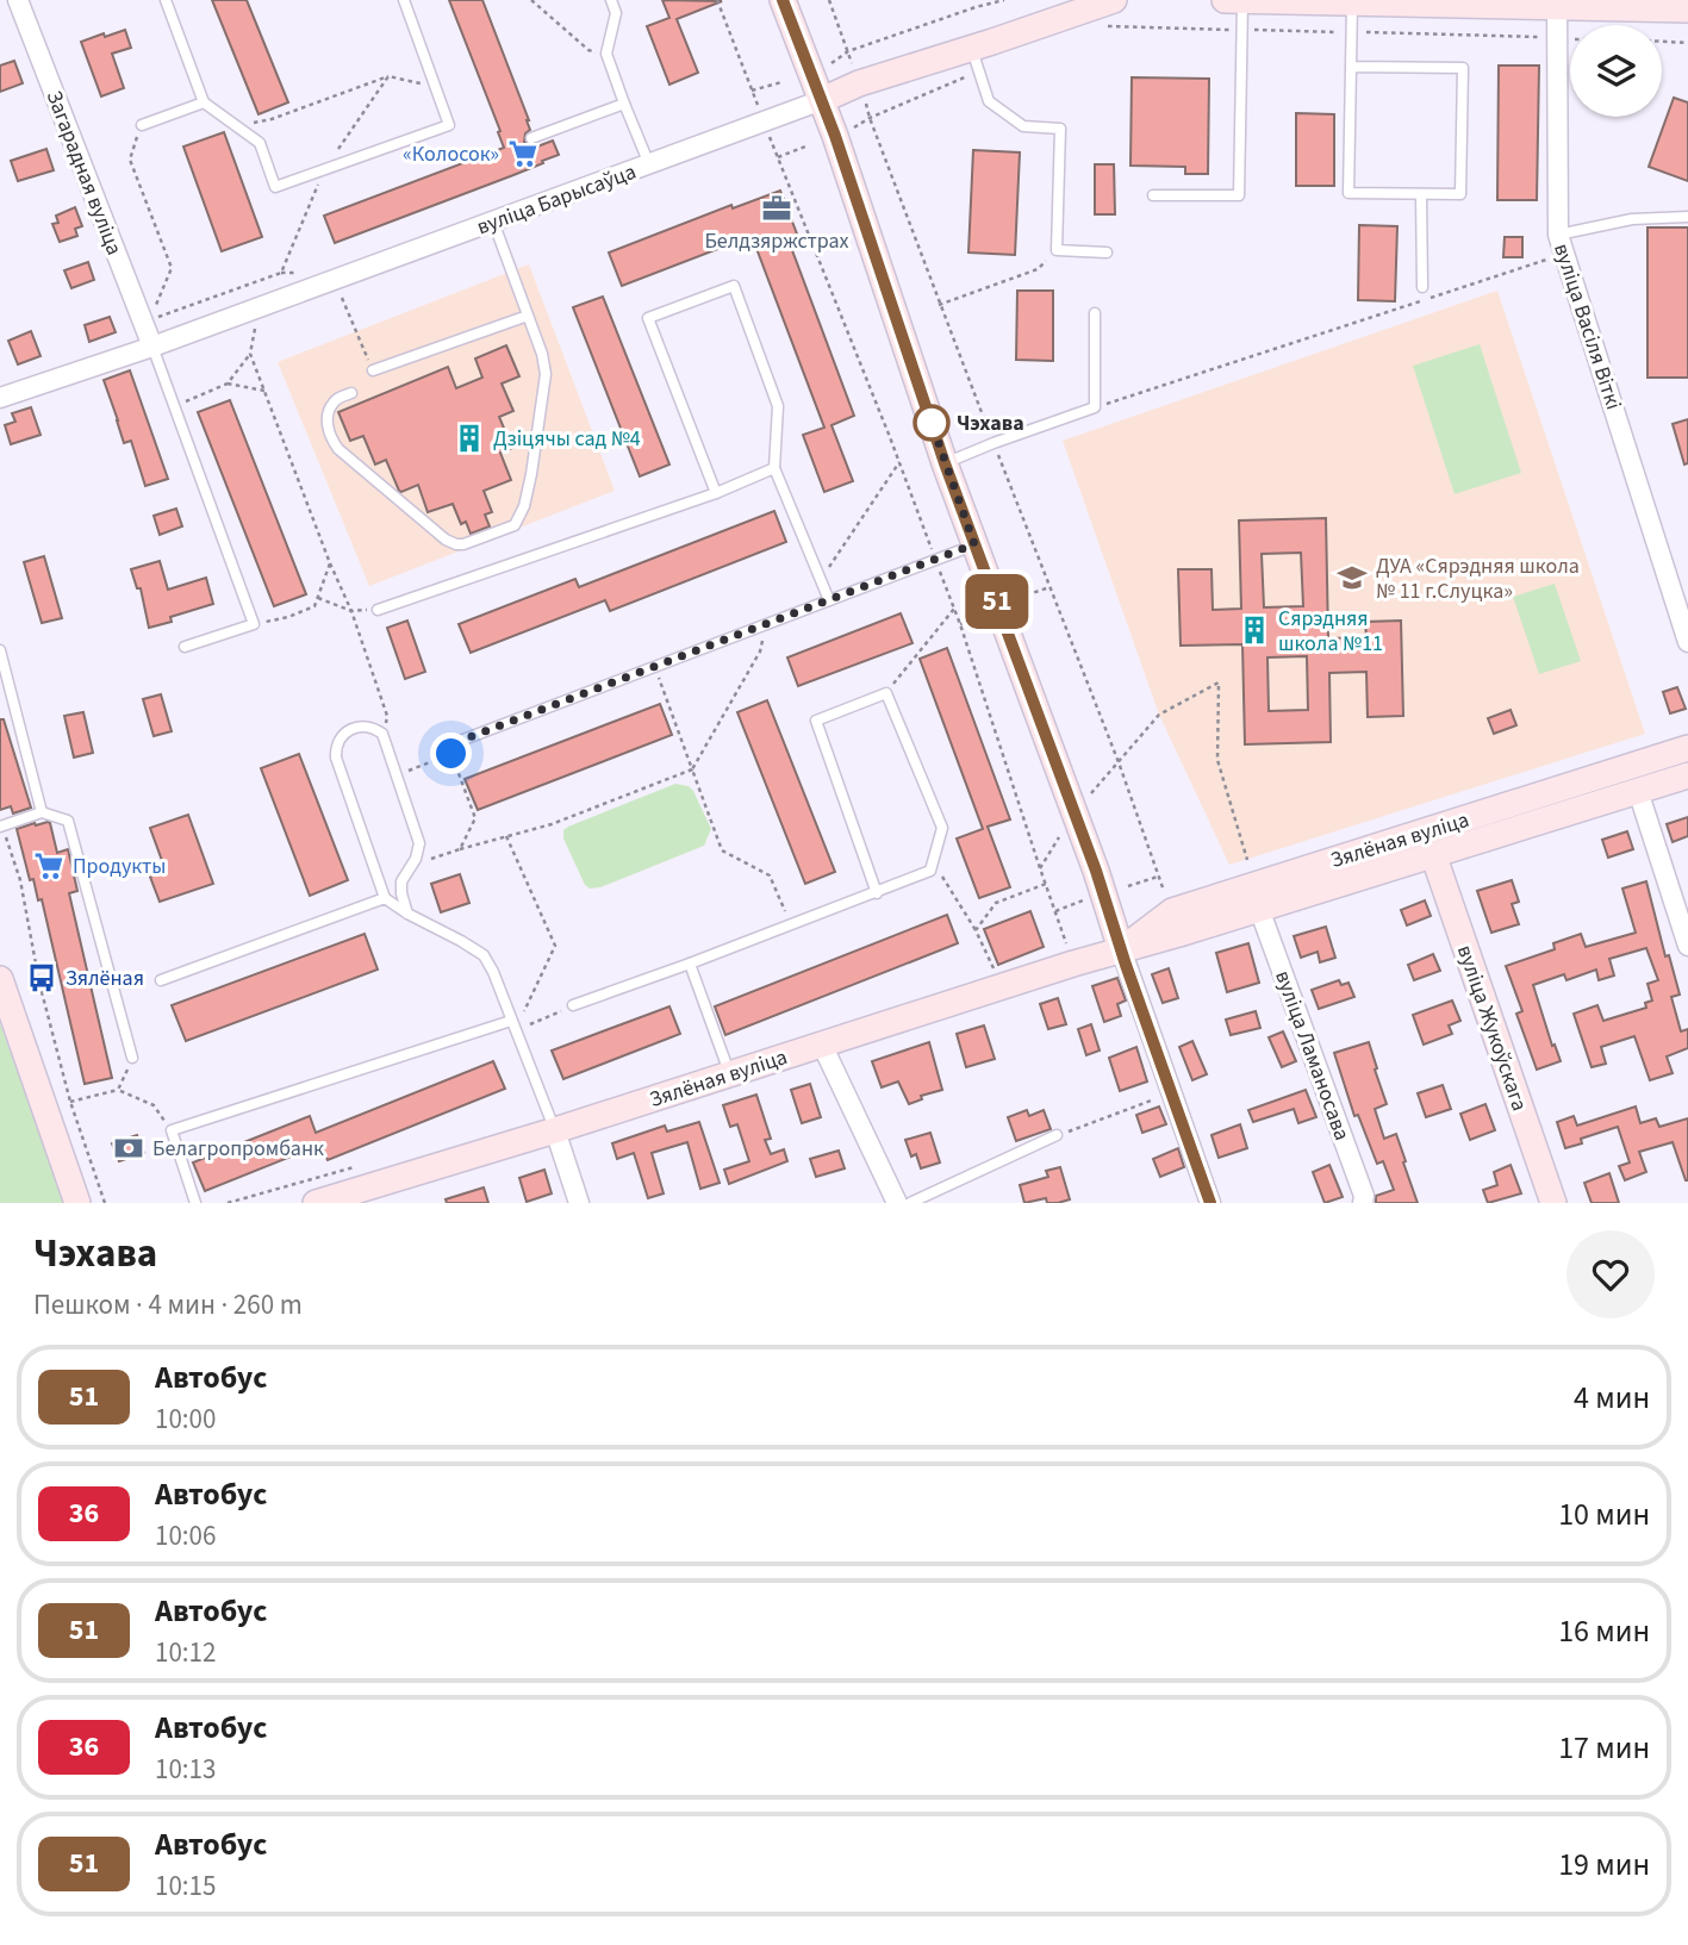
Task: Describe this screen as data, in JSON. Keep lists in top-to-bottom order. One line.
{"streets":{"street":["Загарадная вуліца","вуліца Барысаўца","вуліца Васіля Віткі","Зялёная вуліца","вуліца Жукоўскага","вуліца Ламаносава"]},"crossings":[["Загарадная вуліца","вуліца Барысаўца"],["Зялёная вуліца","вуліца Жукоўскага"],["Зялёная вуліца","вуліца Ламаносава"]],"places":{"supermarket":["«Колосок»","Продукты"],"office":["Белдзяржстрах"],"other":["Чэхава"],"building":["Дзіцячы сад №4","Сярэдняя школа №11"],"school or university":["ДУА «Сярэдняя школа № 11 г.Слуцка»"],"bus stop":["Зялёная"],"bank":["Белагропромбанк"]},"lines":["bus line 51"],"page":{"on_map":"51","heading":["Чэхава","Пешком · 4 мин · 260 m"],"list":[{"mark":"51","name":"Автобус","note":"10:00","value":"4 мин"},{"mark":"36","name":"Автобус","note":"10:06","value":"10 мин"},{"mark":"51","name":"Автобус","note":"10:12","value":"16 мин"},{"mark":"36","name":"Автобус","note":"10:13","value":"17 мин"},{"mark":"51","name":"Автобус","note":"10:15","value":"19 мин"}]}}
